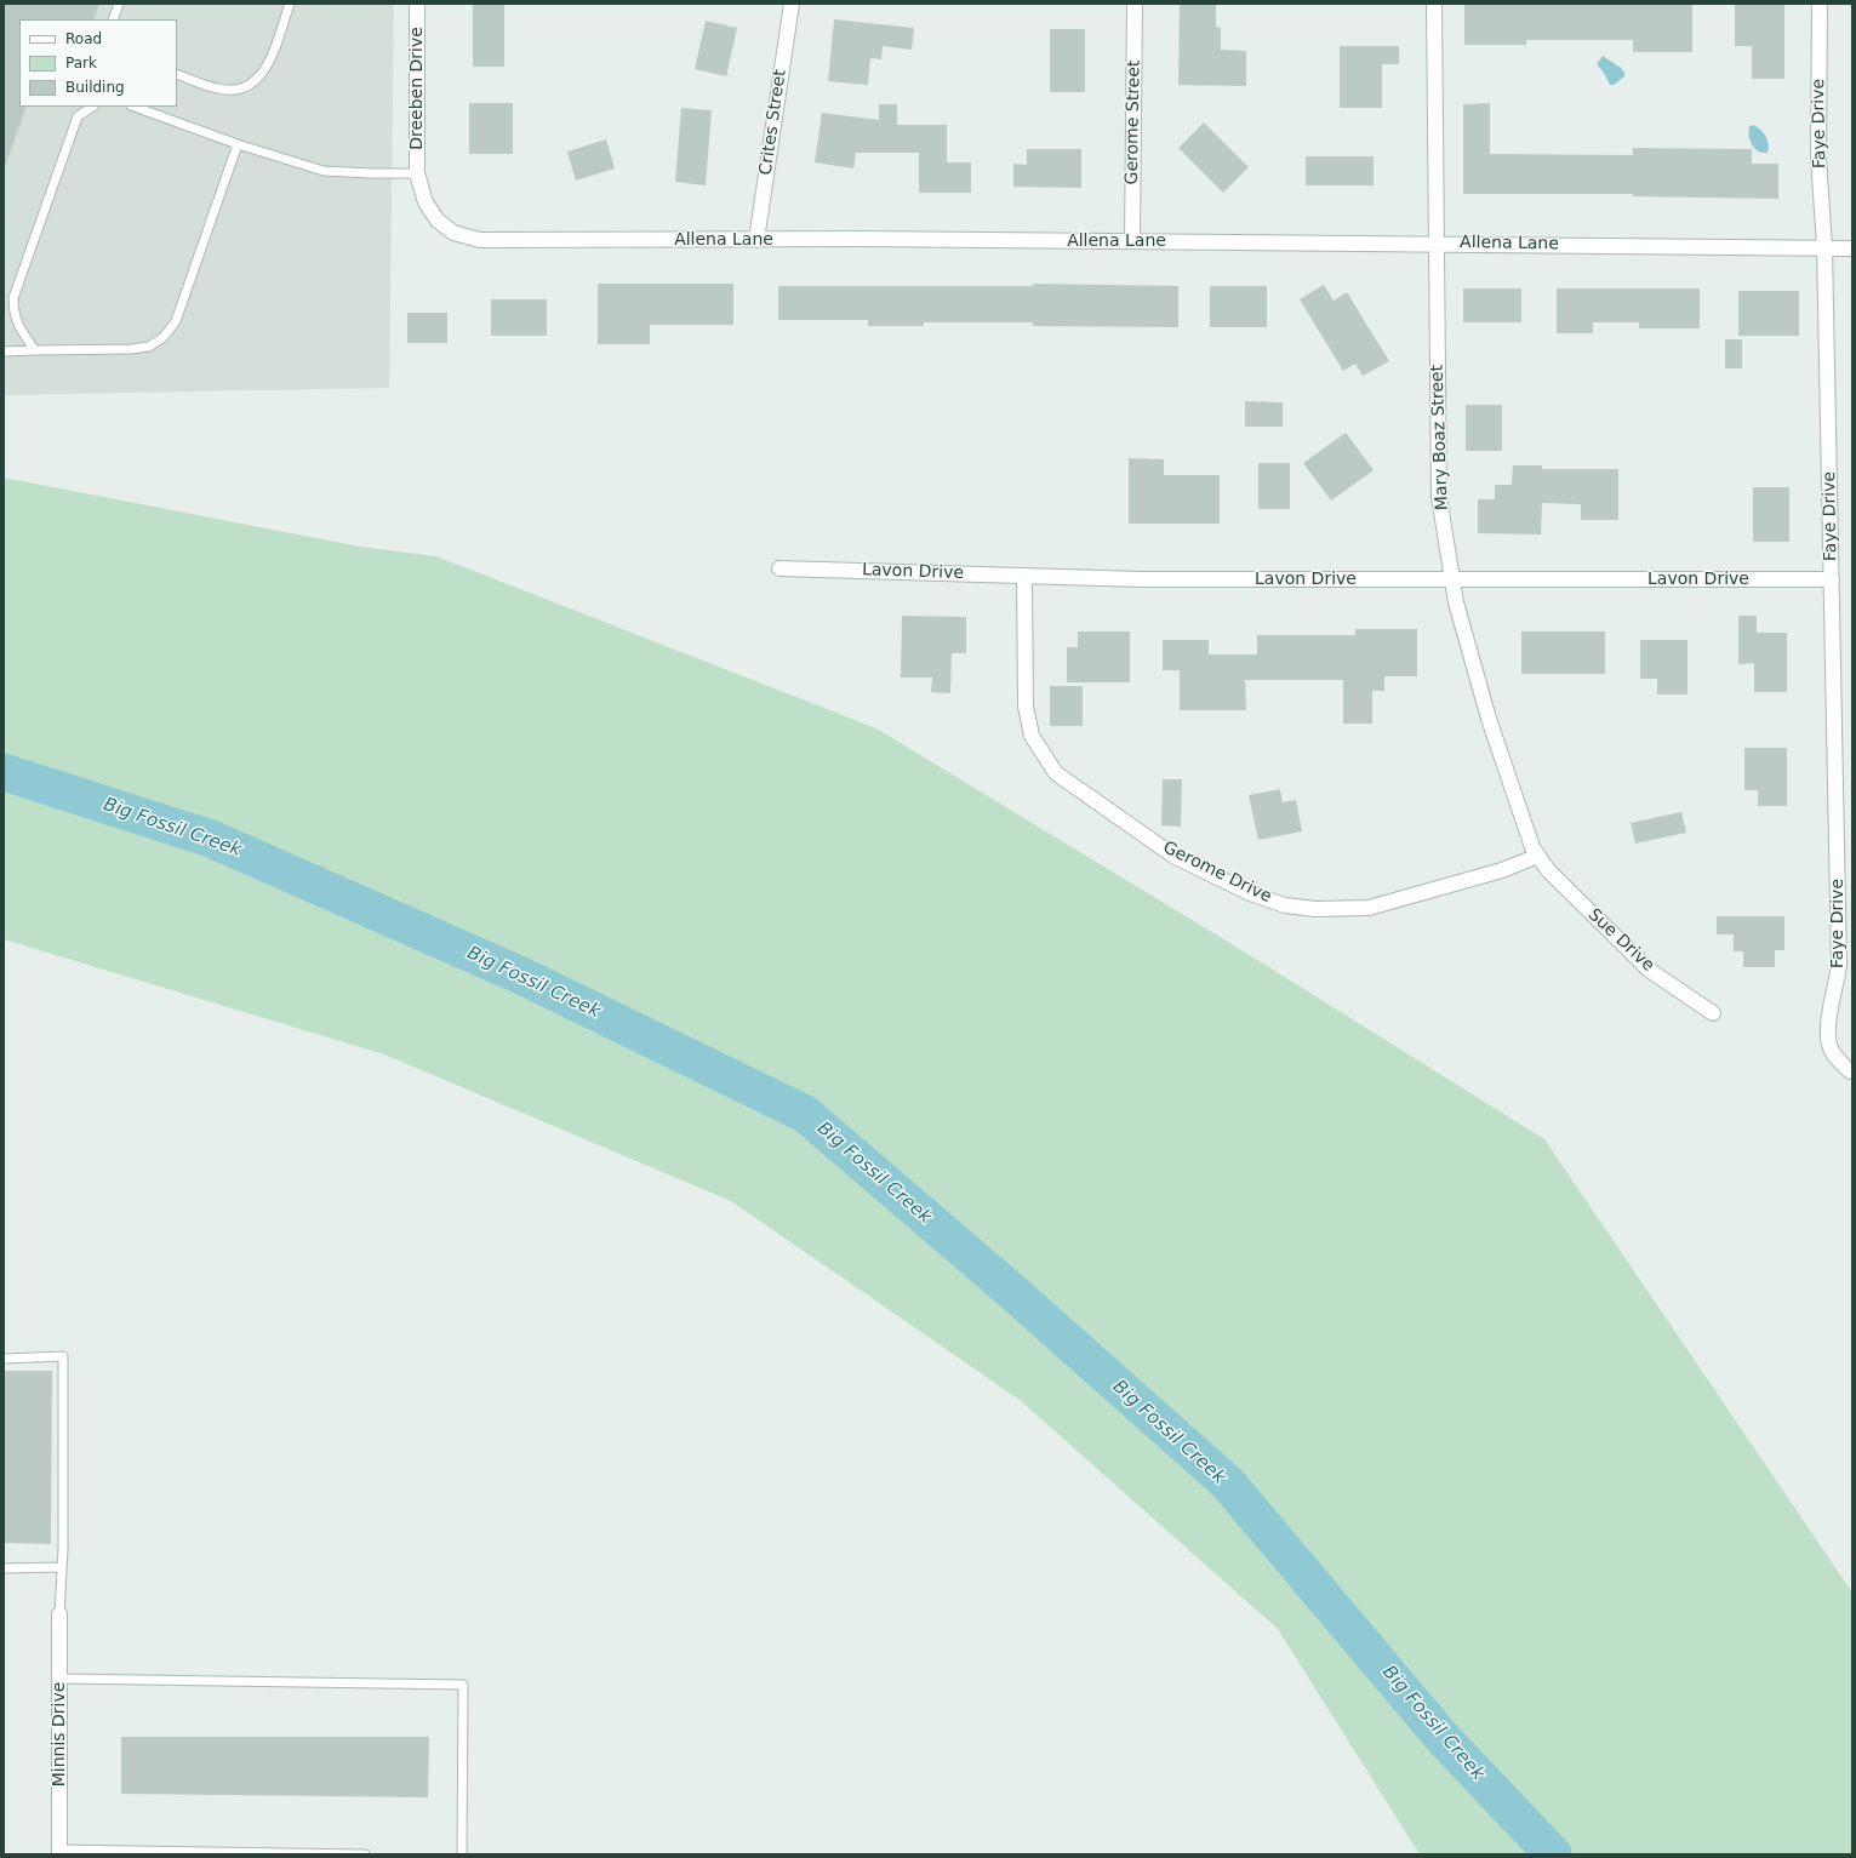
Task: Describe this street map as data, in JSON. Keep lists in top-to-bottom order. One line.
{"streets":{"street":["Dreeben Drive","Crites Street","Gerome Street","Faye Drive","Allena Lane","Mary Boaz Street","Lavon Drive","Gerome Drive","Sue Drive","Minnis Drive"]},"crossings":[["Dreeben Drive","Allena Lane"],["Crites Street","Allena Lane"],["Gerome Street","Allena Lane"],["Faye Drive","Allena Lane"],["Faye Drive","Lavon Drive"],["Allena Lane","Mary Boaz Street"],["Mary Boaz Street","Lavon Drive"],["Mary Boaz Street","Gerome Drive"],["Mary Boaz Street","Sue Drive"],["Lavon Drive","Gerome Drive"],["Gerome Drive","Sue Drive"]],"water":["Big Fossil Creek"],"legend":["Road","Park","Building"]}
